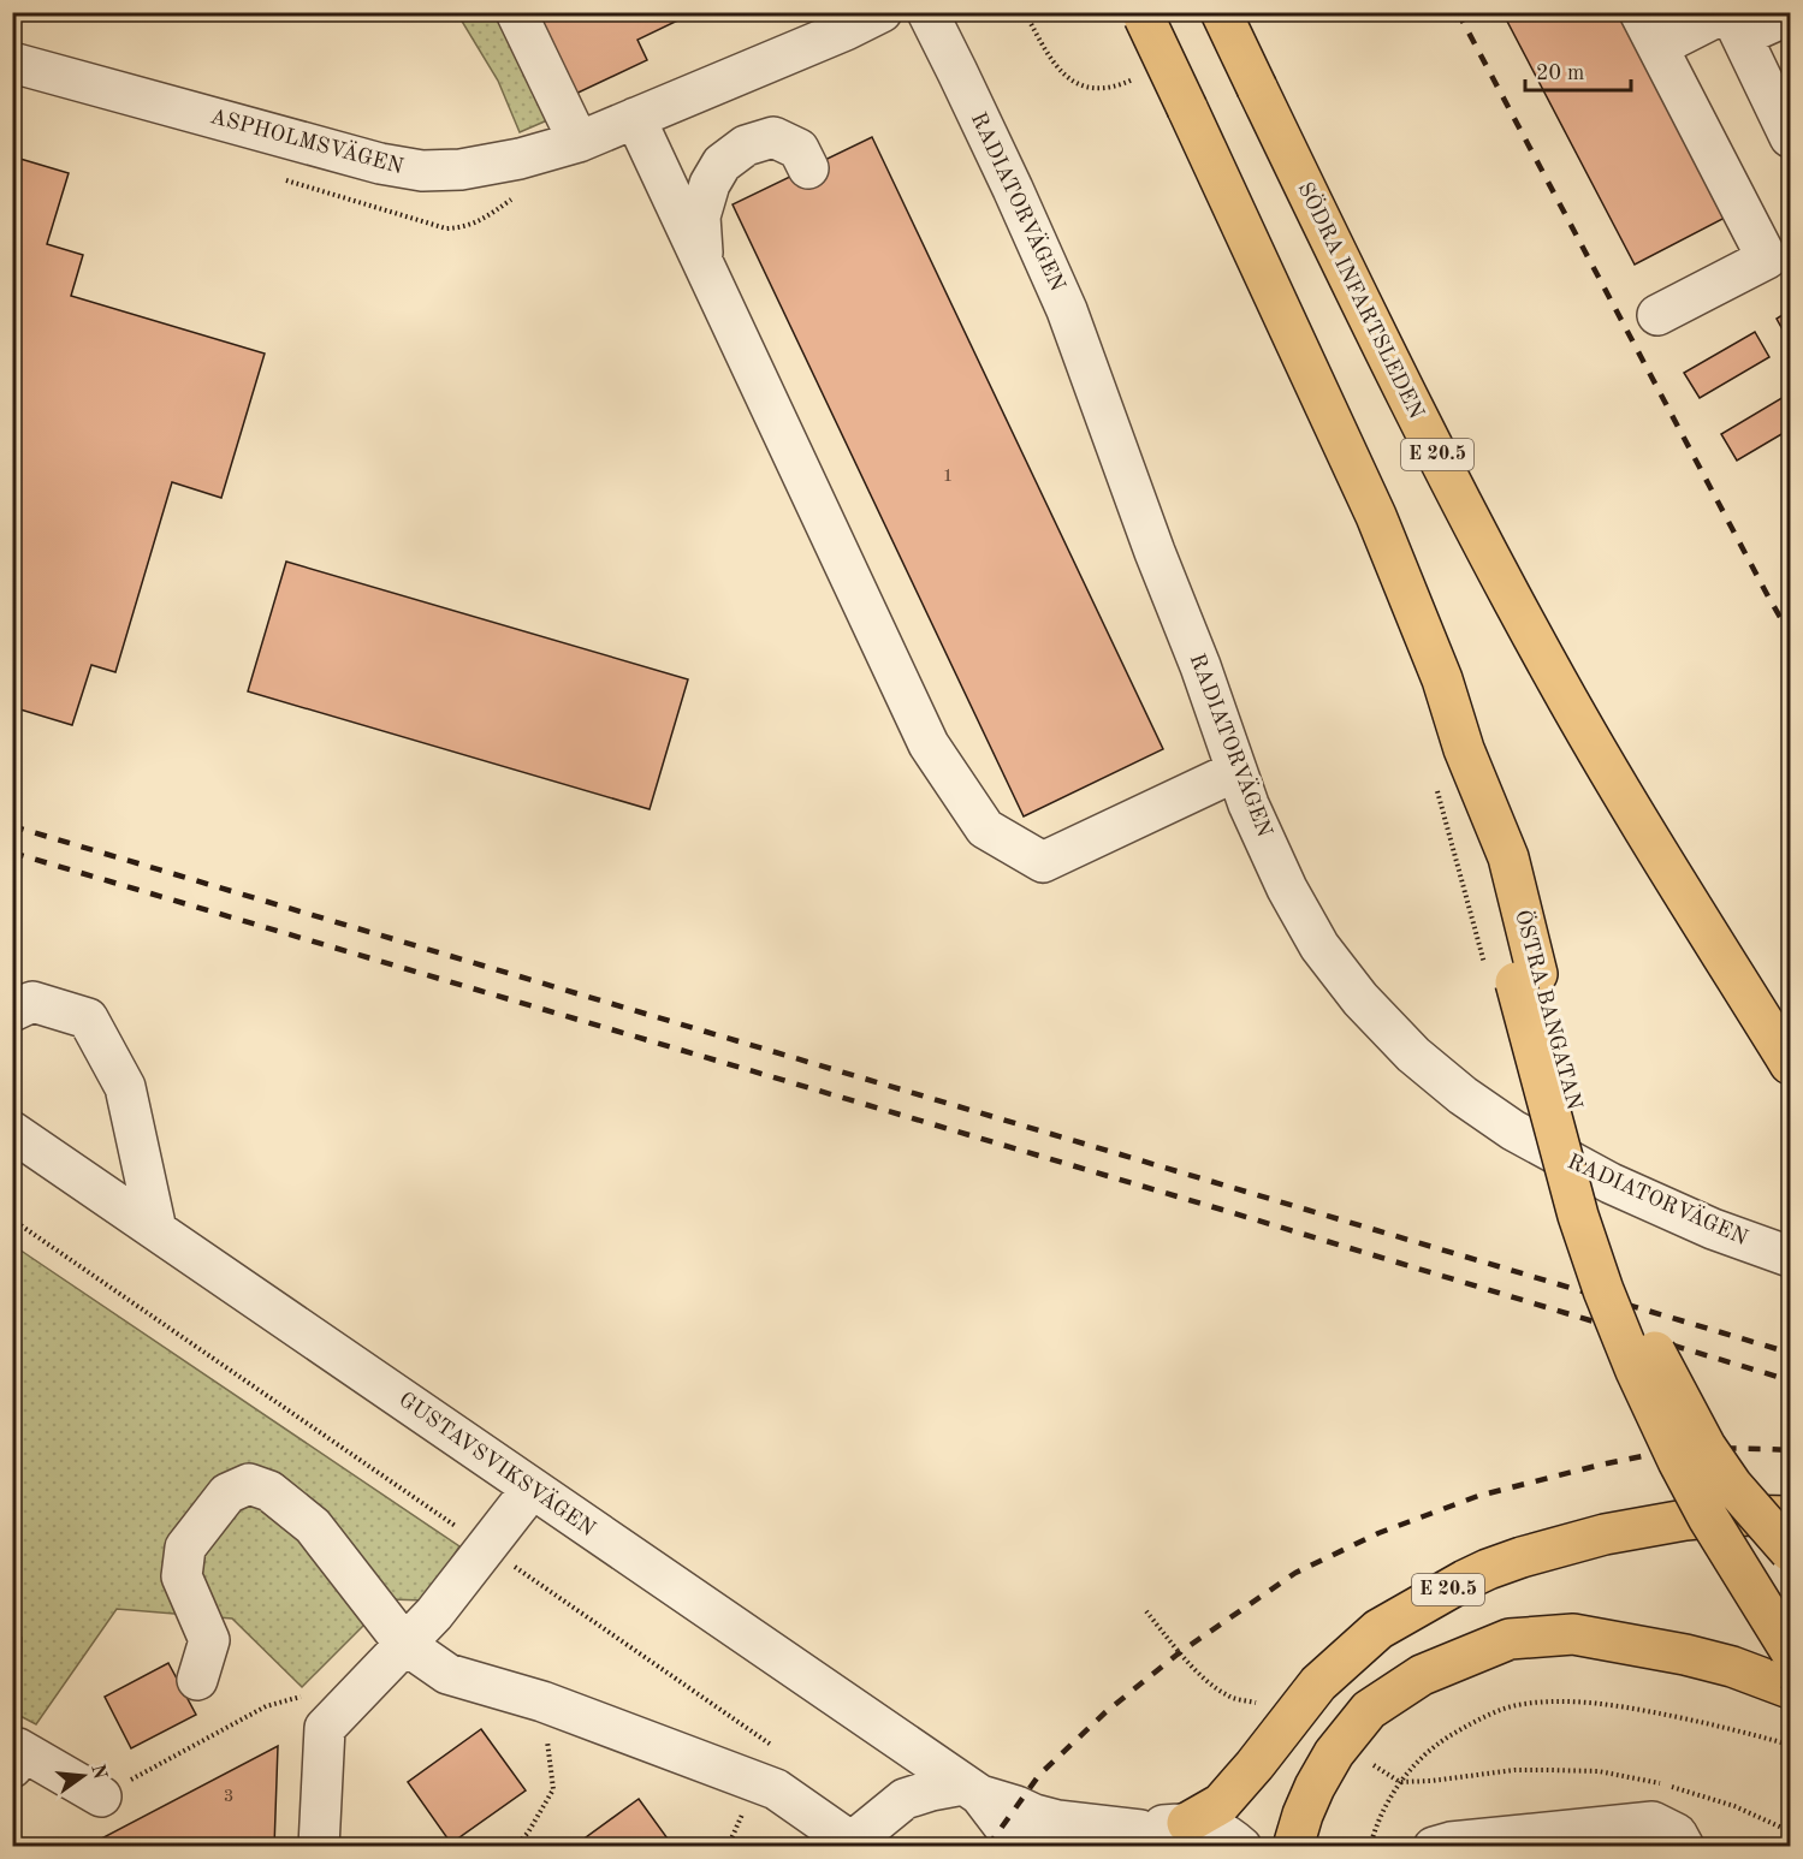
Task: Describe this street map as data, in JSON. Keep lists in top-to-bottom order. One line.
{"streets":{"main road":["SÖDRA INFARTSLEDEN","E 20.5","ÖSTRA BANGATAN"],"street":["ASPHOLMSVÄGEN","RADIATORVÄGEN","GUSTAVSVIKSVÄGEN"]},"crossings":[["E 20.5","GUSTAVSVIKSVÄGEN"]],"house_numbers":["1","3"],"scale_bar":"20 m","north":"right"}
